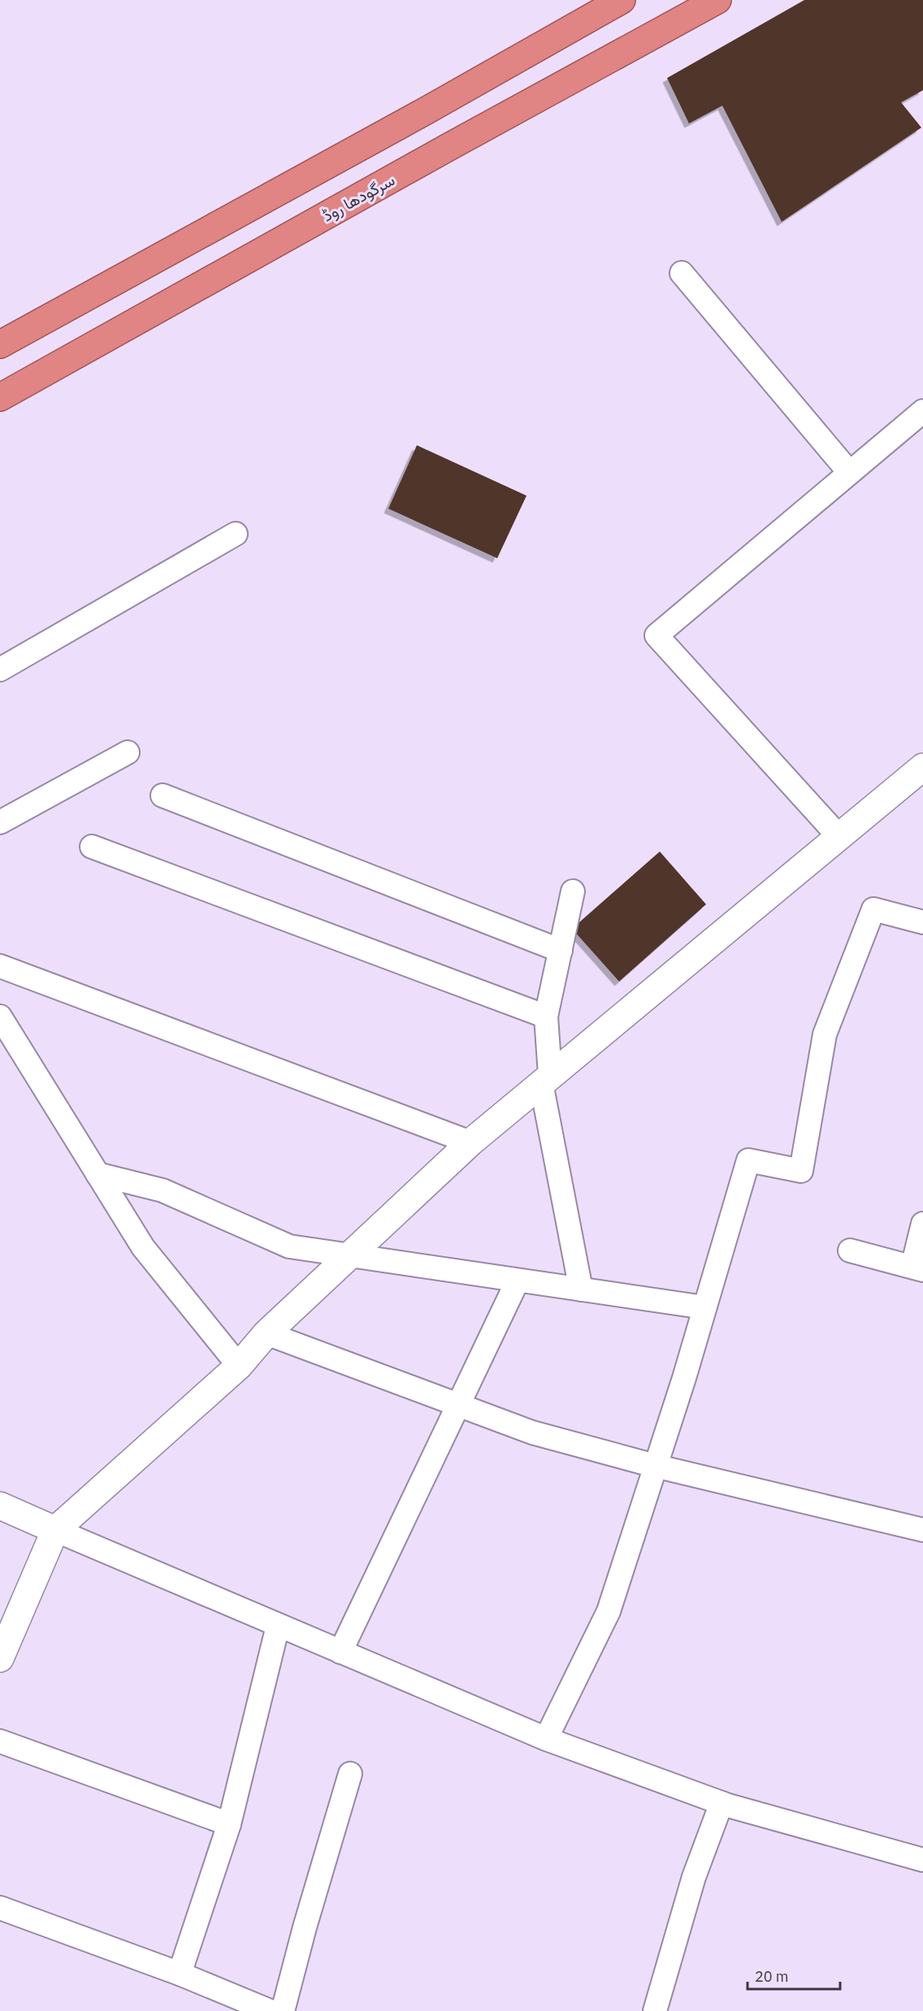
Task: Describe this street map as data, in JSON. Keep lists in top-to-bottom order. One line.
{"streets":{"highway":["سرگودھا روڈ"]},"scale_bar":"20 m"}
